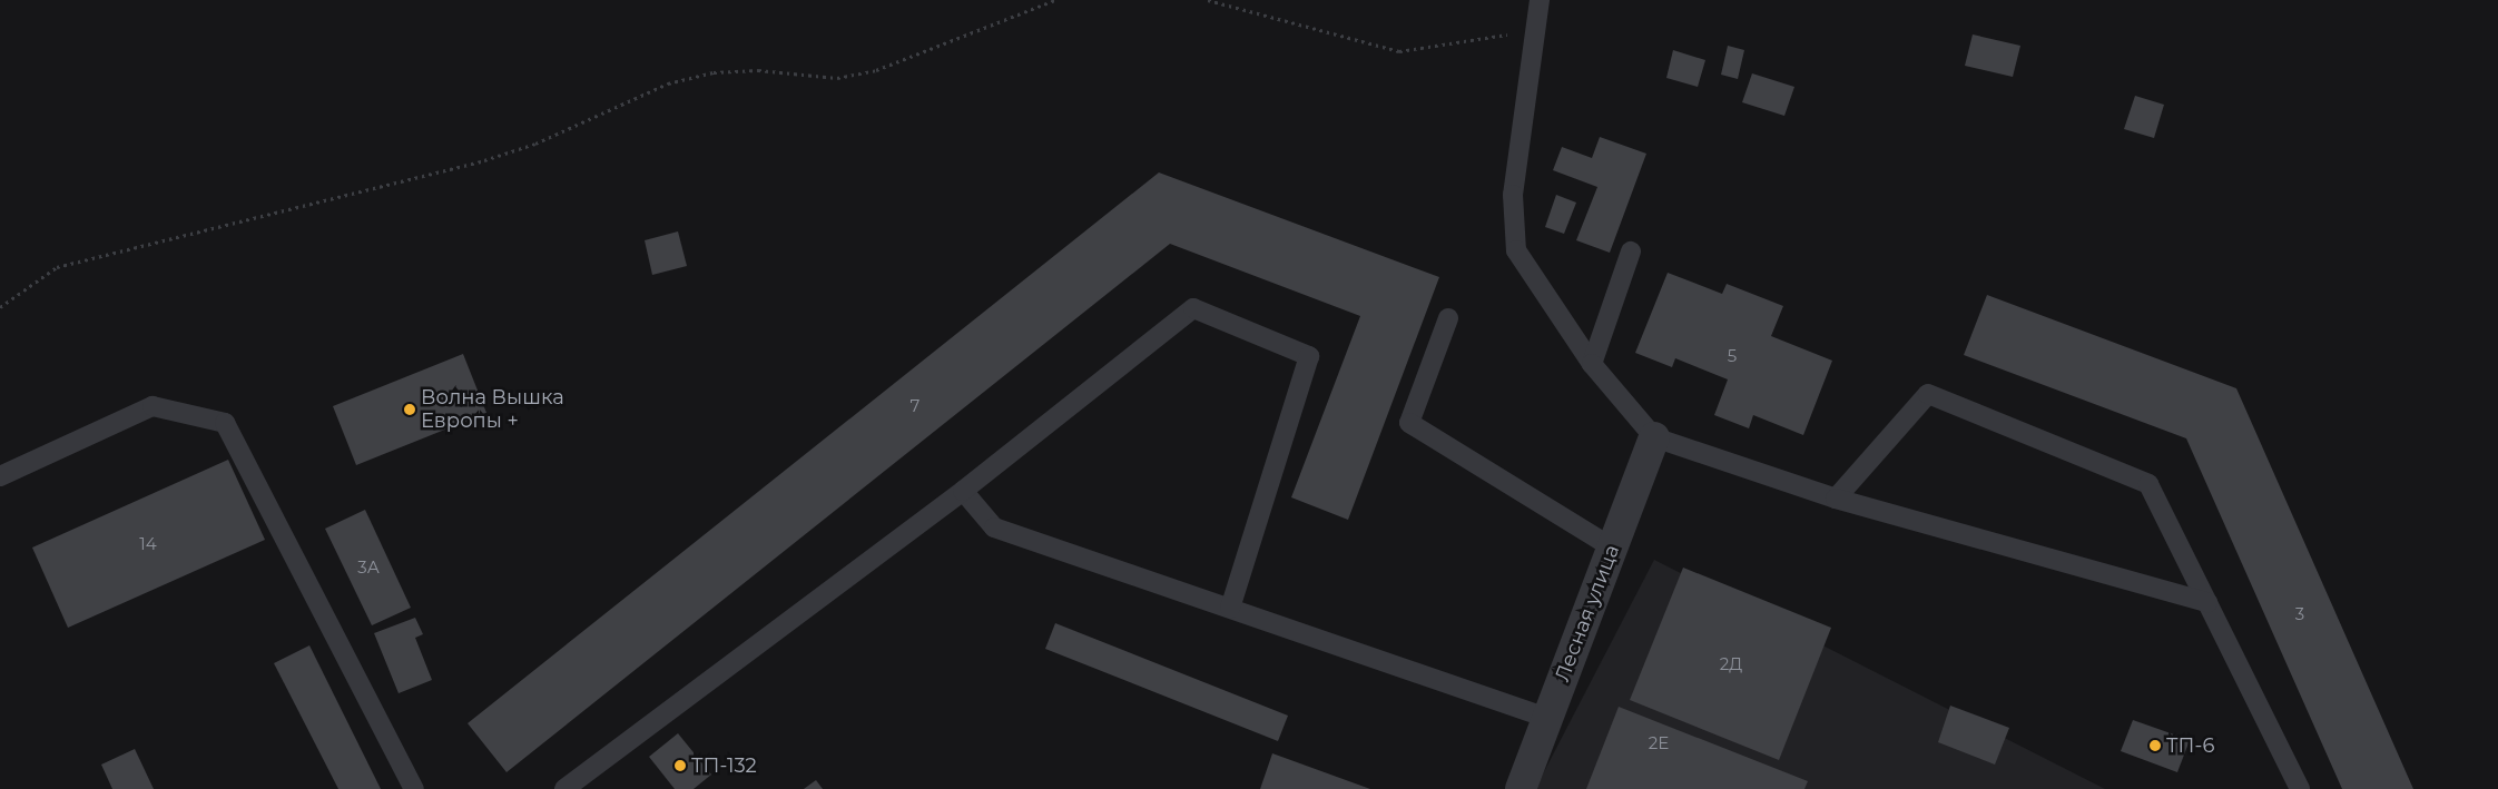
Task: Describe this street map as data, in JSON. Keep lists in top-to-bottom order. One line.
{"streets":{"street":["Лесная улица"]},"places":["Волна Вышка Европы +","ТП-6","ТП-132"],"house_numbers":["5","7","14","3А","3","2Д","2Е"]}
